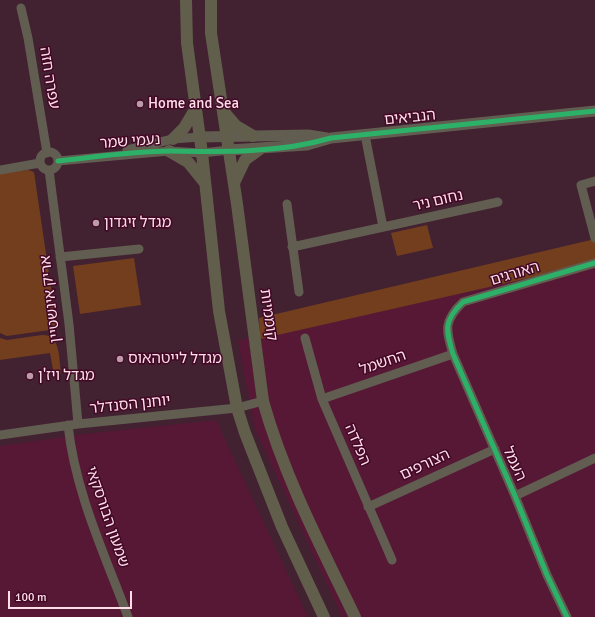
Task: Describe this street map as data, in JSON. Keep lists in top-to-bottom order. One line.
{"streets":{"main road":["קוממיות"],"street":["עפרה חזה","הנביאים","נעמי שמר","נחום ניר","האורגים","אריק אינשטיין","החשמל","יוחנן הסנדלר","הפלדה","העמל","הצורפים","שמעון הבורסקאי"]},"crossings":[["עפרה חזה","נעמי שמר"],["עפרה חזה","אריק אינשטיין"],["הנביאים","נעמי שמר"],["הנביאים","קוממיות"],["נעמי שמר","אריק אינשטיין"],["נעמי שמר","קוממיות"],["האורגים","העמל"],["אריק אינשטיין","יוחנן הסנדלר"],["קוממיות","יוחנן הסנדלר"],["החשמל","הפלדה"],["החשמל","העמל"],["יוחנן הסנדלר","שמעון הבורסקאי"],["הפלדה","הצורפים"],["העמל","הצורפים"]],"places":["Home and Sea","מגדל זיגדון","מגדל לייטהאוס","מגדל ויז'ן"],"scale_bar":"100 m"}
